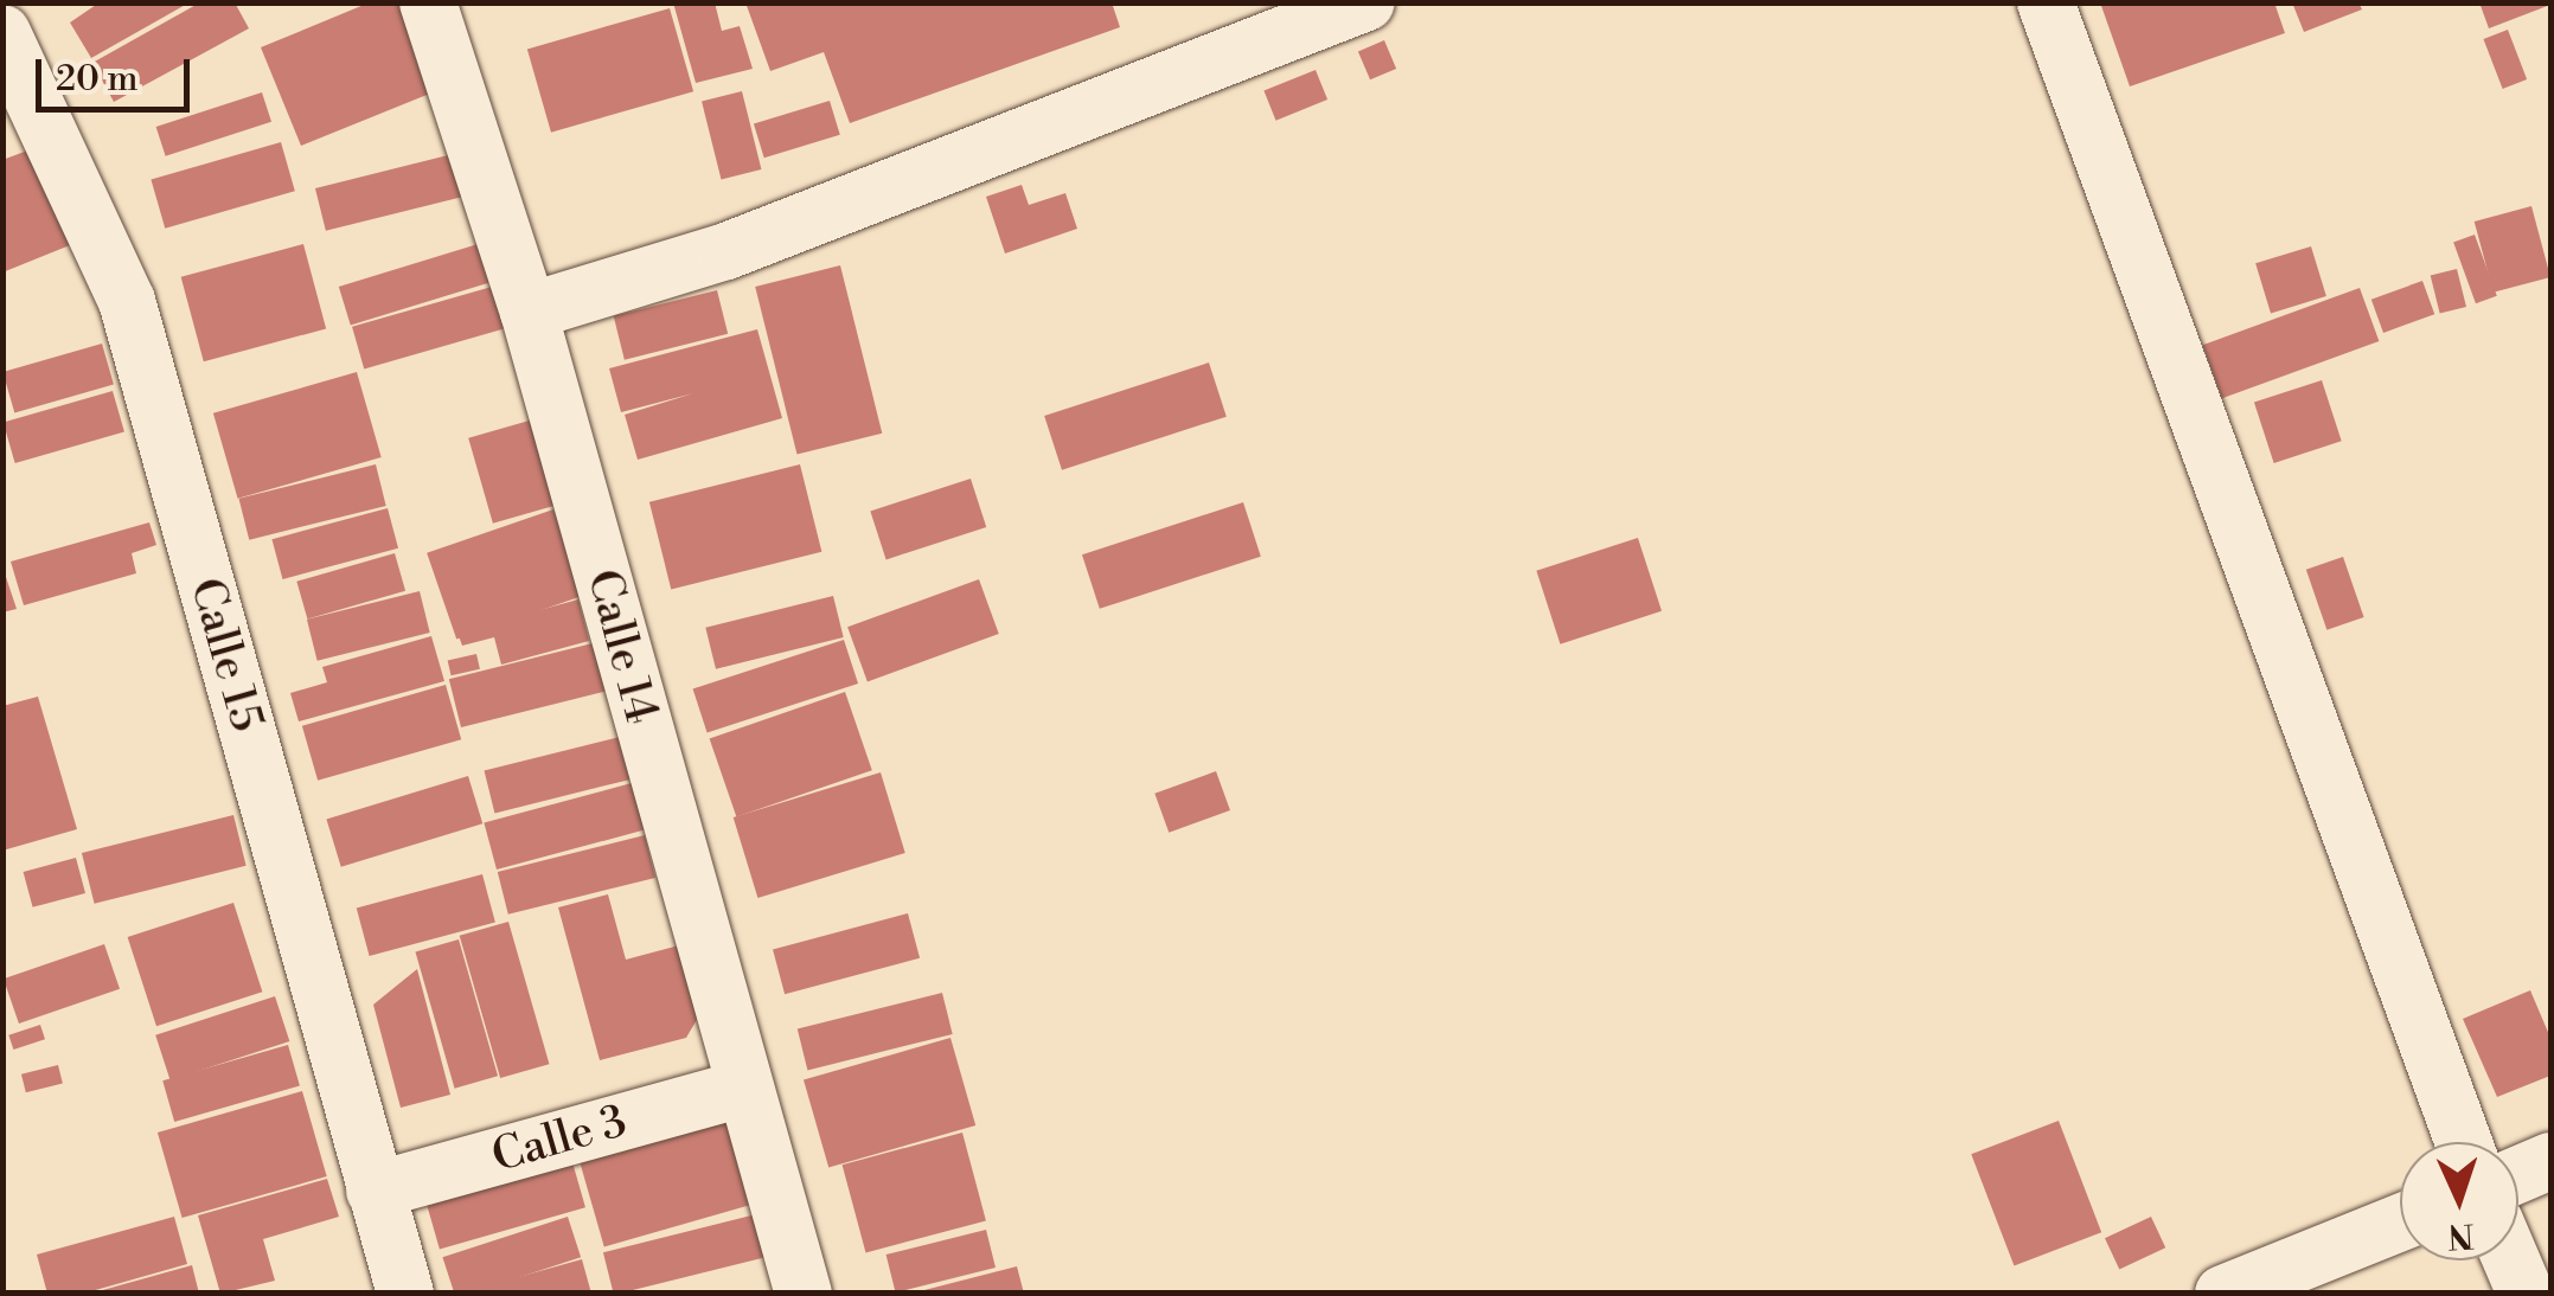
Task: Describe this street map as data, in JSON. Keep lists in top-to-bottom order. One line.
{"streets":{"street":["Calle 14","Calle 15","Calle 3"]},"crossings":[["Calle 14","Calle 3"],["Calle 15","Calle 3"]],"scale_bar":"20 m","north":"bottom"}
